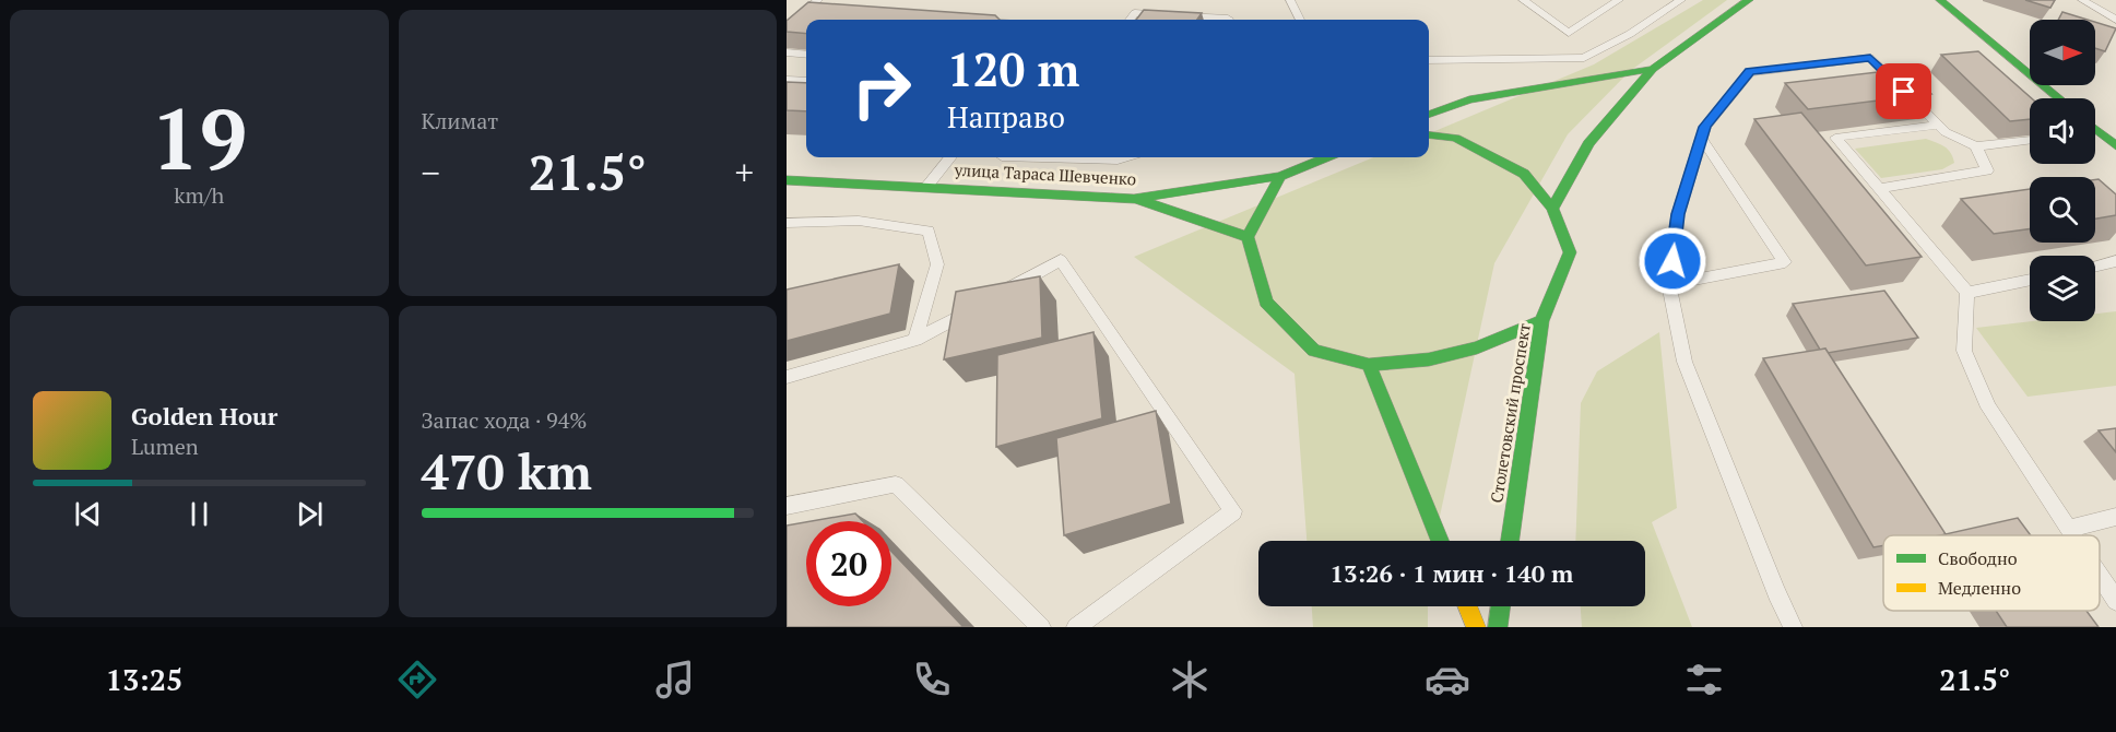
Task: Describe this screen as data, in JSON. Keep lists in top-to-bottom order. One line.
{"streets":{"main road":["улица Тараса Шевченко","Столетовский проспект"]},"legend":["Свободно","Медленно"],"north":"right","page":{"tile":[["19","km/h"],"Климат",["Запас хода · 94%","470 km"]],"turn":["120 m","Направо"],"heat":["−","21.5°","+"],"song":["Golden Hour","Lumen"],"limit":"20","trip":"13:26 · 1 мин · 140 m","tabs":["13:25","21.5°"]}}
